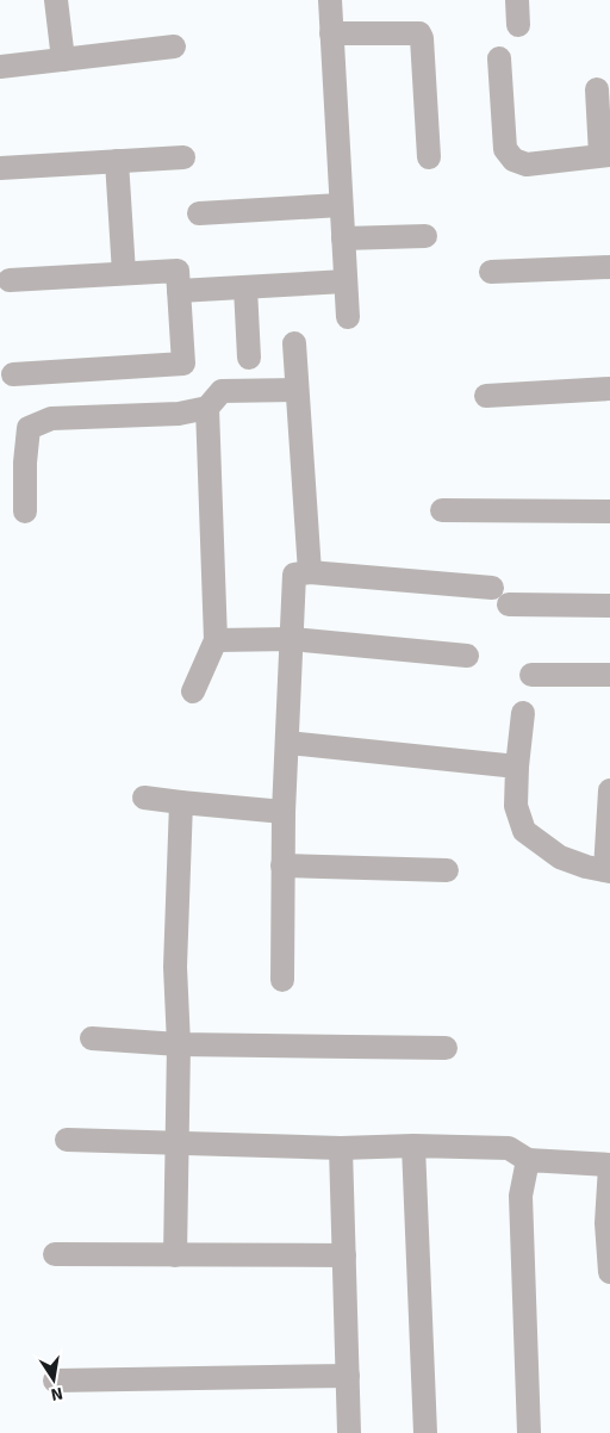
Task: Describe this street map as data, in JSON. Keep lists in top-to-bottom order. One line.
{"north":"bottom"}
